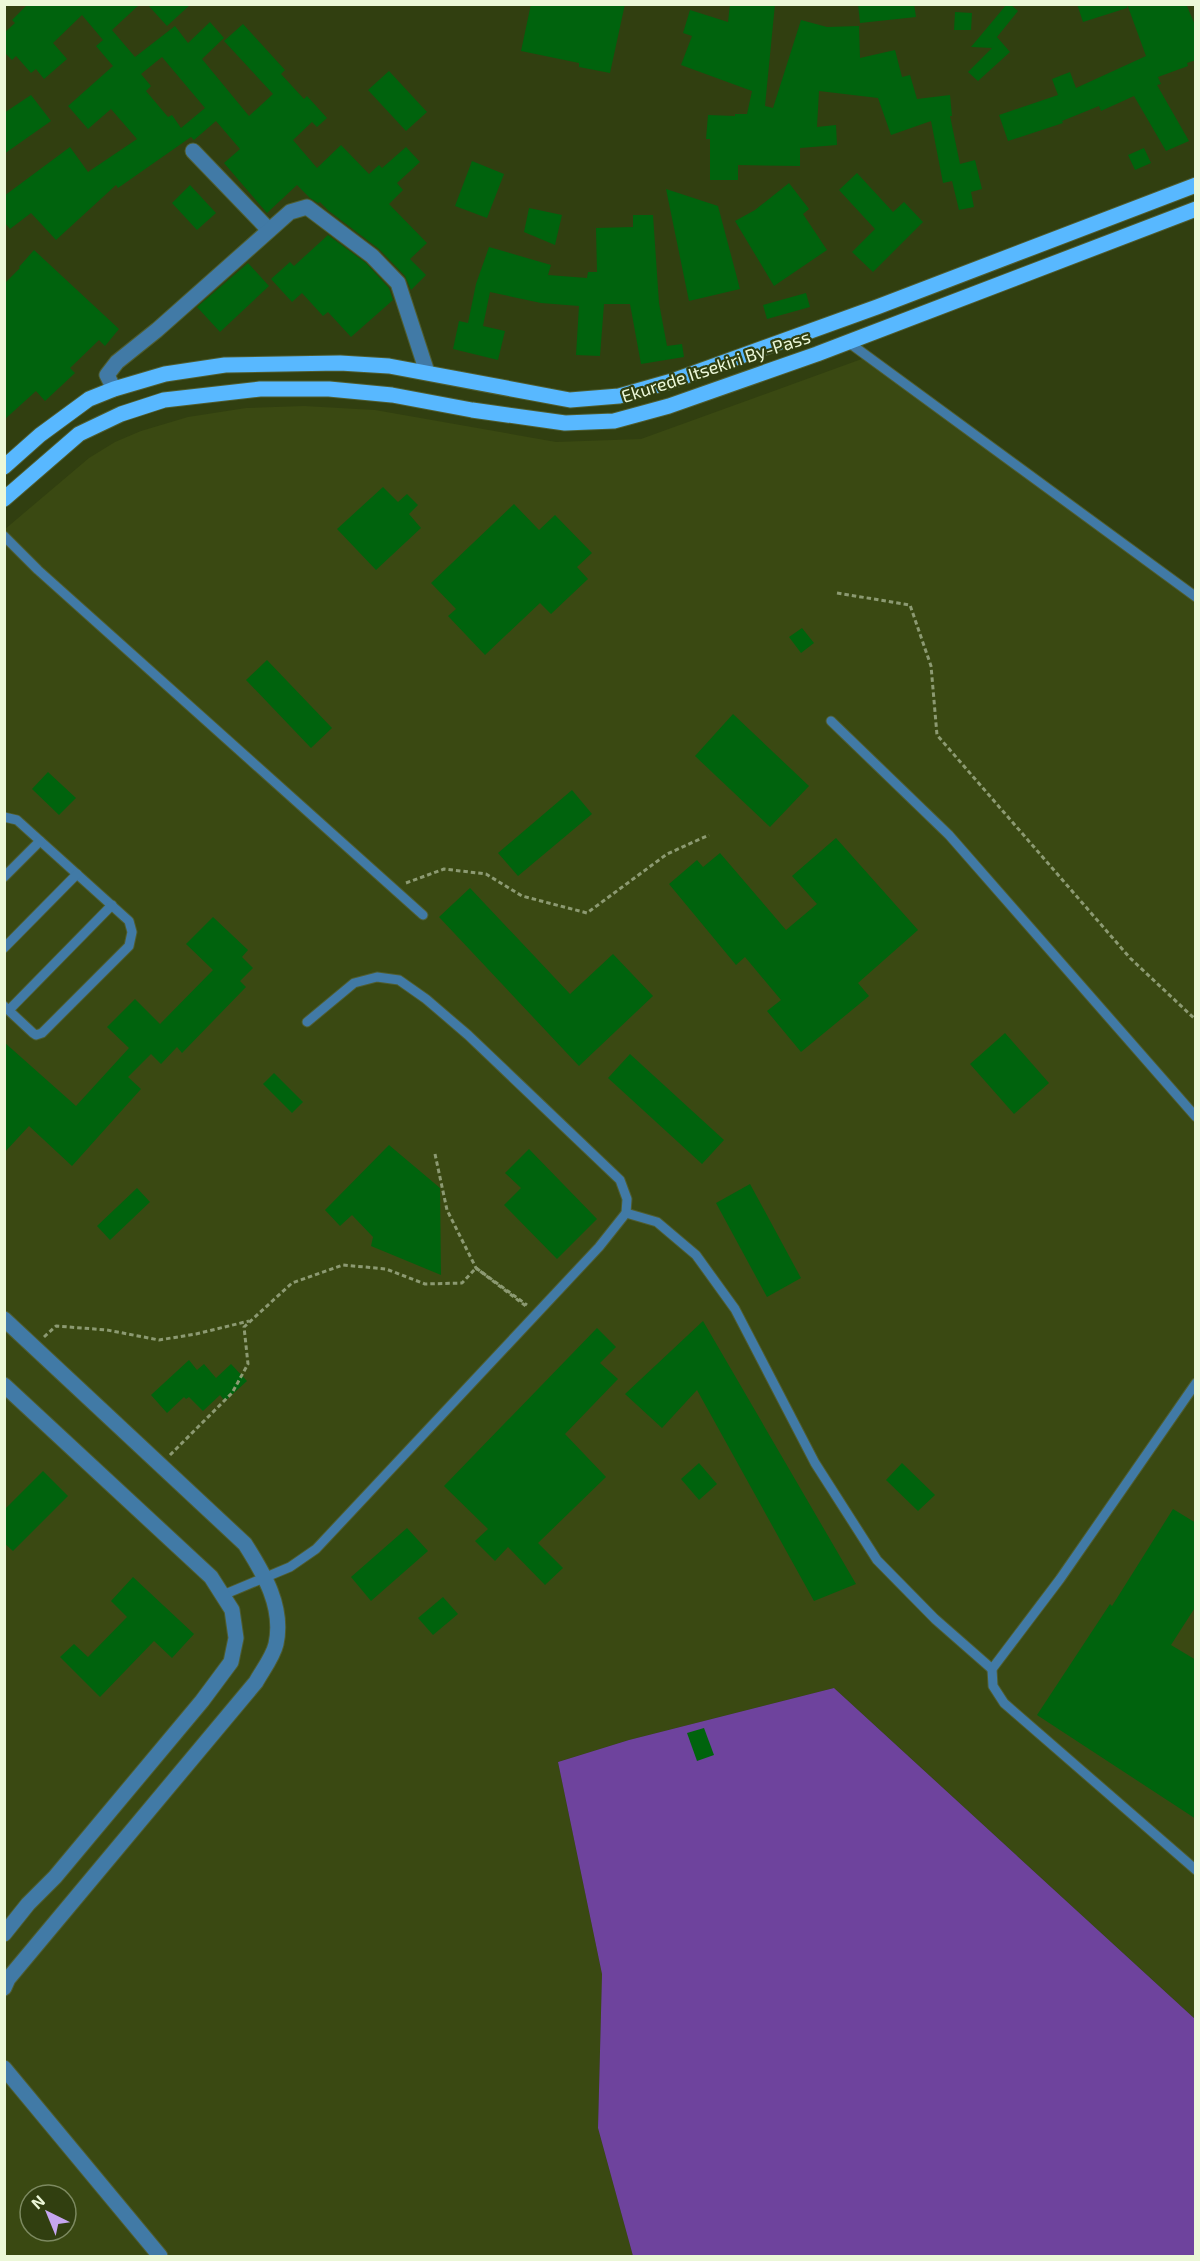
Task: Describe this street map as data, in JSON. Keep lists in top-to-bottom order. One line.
{"streets":{"main road":["Ekurede Itsekiri By-Pass"]},"north":"top left"}
